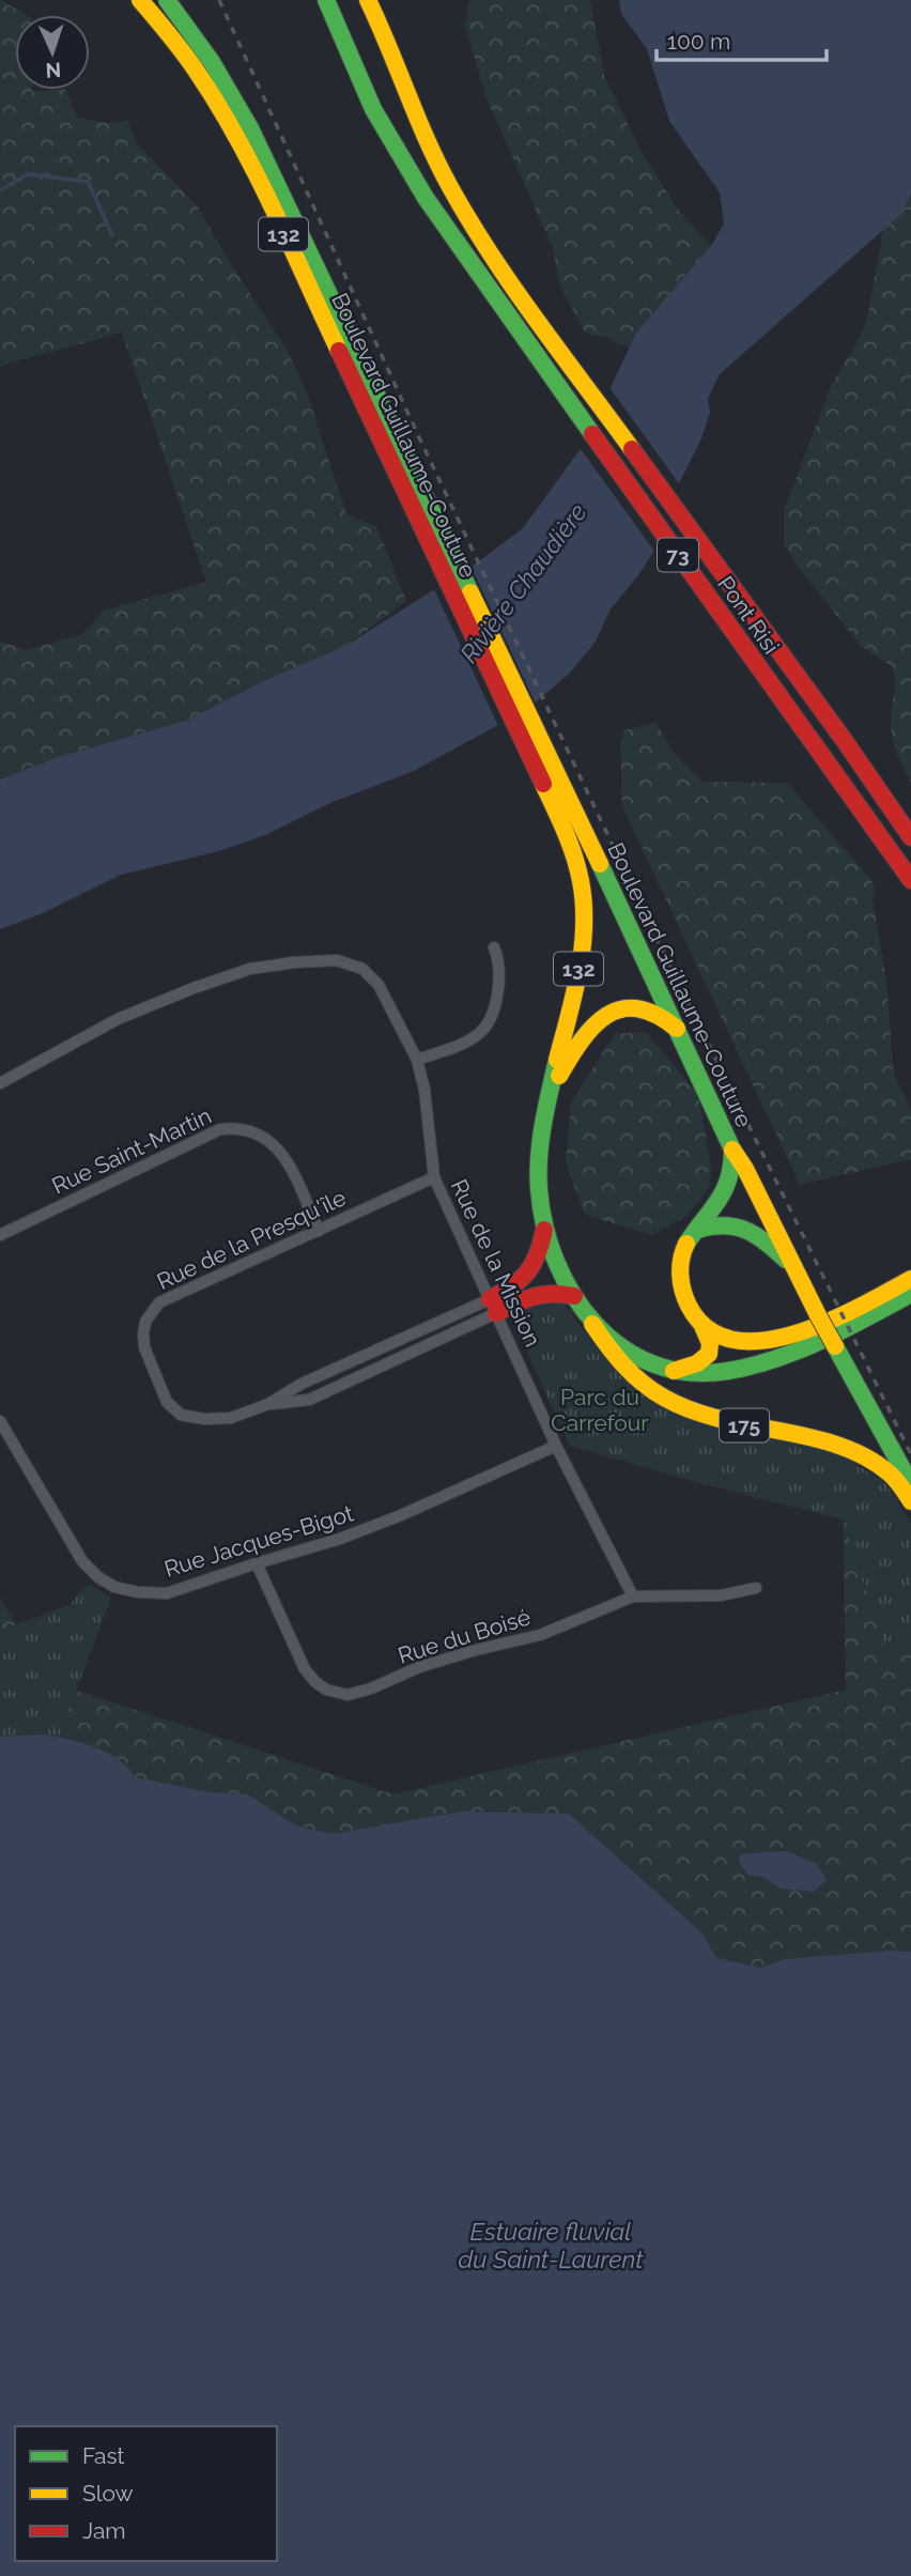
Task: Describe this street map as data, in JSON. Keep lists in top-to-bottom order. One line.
{"streets":{"main road":["132","Boulevard Guillaume-Couture","73","Pont Risi","175"],"street":["Rue Saint-Martin","Rue de la Presqu'île","Rue de la Mission","Rue Jacques-Bigot","Rue du Boisé"]},"crossings":[["132","Boulevard Guillaume-Couture"],["73","Pont Risi"],["Rue Saint-Martin","Rue de la Presqu'île"],["Rue de la Presqu'île","Rue de la Mission"],["Rue de la Mission","Rue Jacques-Bigot"],["Rue de la Mission","Rue du Boisé"],["Rue Jacques-Bigot","Rue du Boisé"]],"water":["Rivière Chaudière","Estuaire fluvial du Saint-Laurent"],"parks":["Parc du Carrefour"],"legend":["Fast","Slow","Jam"],"scale_bar":"100 m","north":"bottom"}
